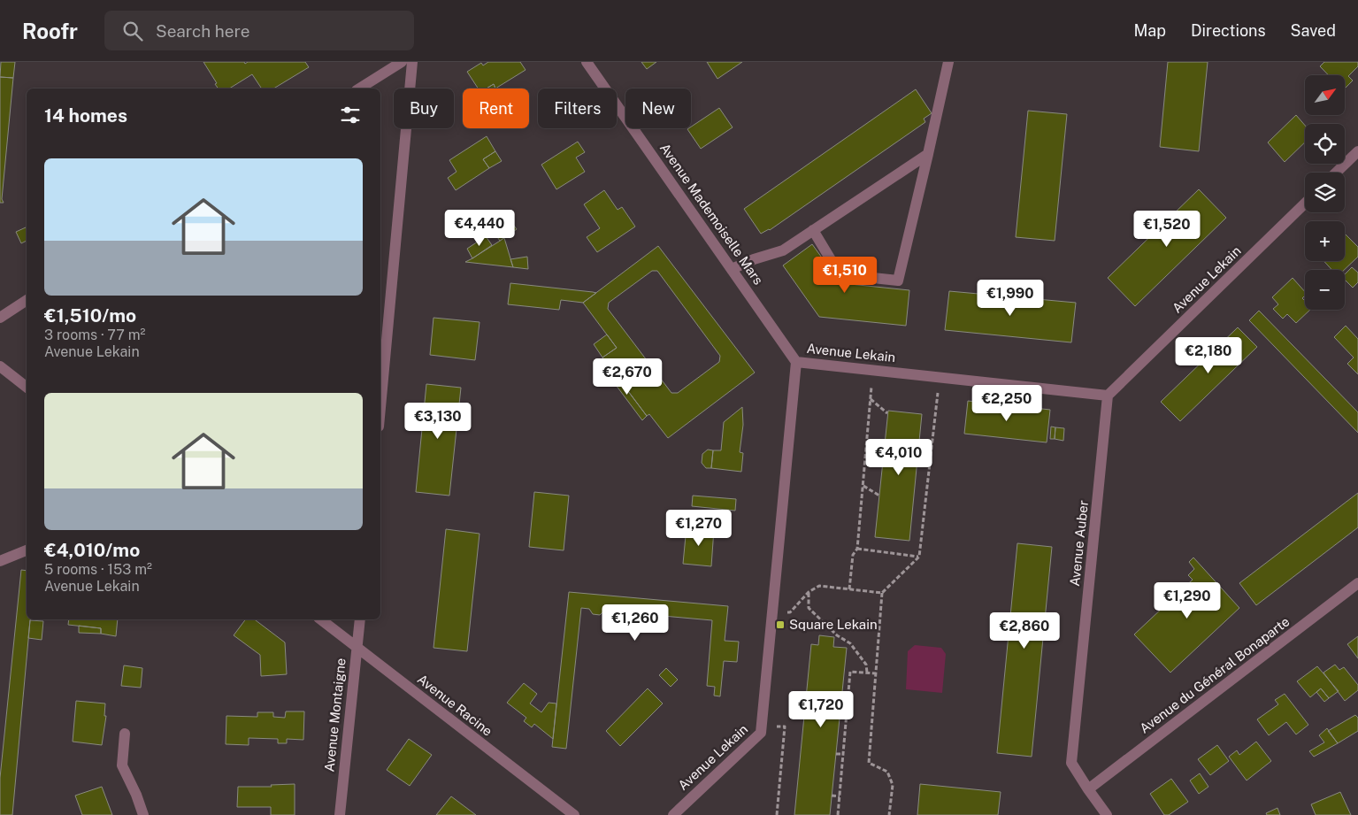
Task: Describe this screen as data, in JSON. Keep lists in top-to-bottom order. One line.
{"streets":{"street":["Avenue Mademoiselle Mars","Avenue Lekain","Avenue Auber","Avenue du Général Bonaparte","Avenue Racine","Avenue Montaigne"]},"crossings":[["Avenue Mademoiselle Mars","Avenue Lekain"],["Avenue Lekain","Avenue Auber"],["Avenue Auber","Avenue du Général Bonaparte"],["Avenue Racine","Avenue Montaigne"]],"places":{"transit":["Square Lekain"]},"north":"top right","page":{"header":"Roofr","search":"Search here","nav":["Map","Directions","Saved"],"map_buttons":["+","−"],"chip":["Buy","Rent","Filters","New"],"heading":"14 homes","list":[{"name":"€1,510/mo","note":"3 rooms · 77 m² · Avenue Lekain"},{"name":"€4,010/mo","note":"5 rooms · 153 m² · Avenue Lekain"}],"price":["€4,440","€1,520","€1,510","€1,990","€2,180","€2,670","€2,250","€3,130","€4,010","€1,270","€1,290","€1,260","€2,860","€1,720"]}}
